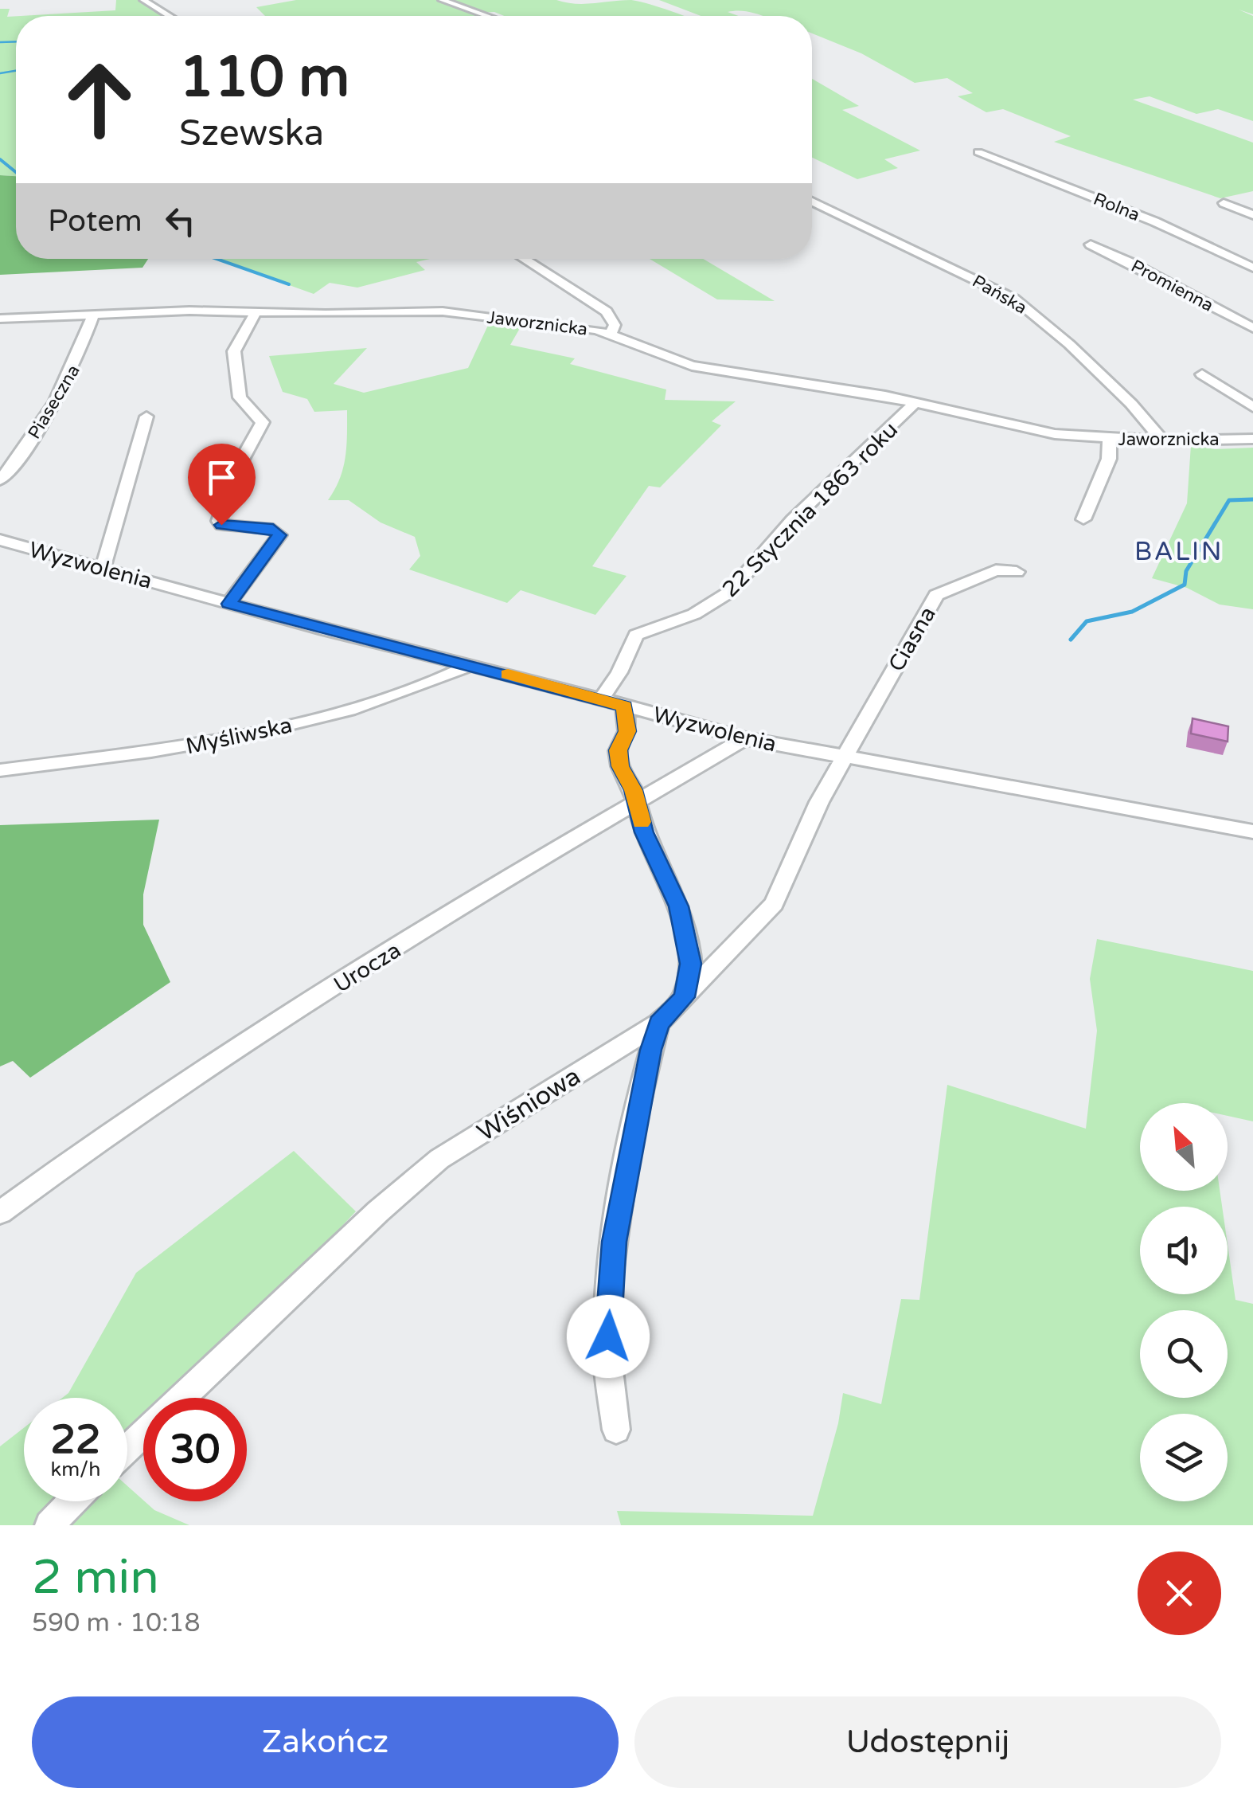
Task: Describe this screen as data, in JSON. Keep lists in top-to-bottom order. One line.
{"streets":{"street":["Rolna","Promienna","Pańska","Jaworznicka","Piaseczna","22 Stycznia 1863 roku","Wyzwolenia","Ciasna","Myśliwska","Urocza","Wiśniowa"]},"crossings":[["Pańska","Jaworznicka"],["Jaworznicka","Piaseczna"],["Jaworznicka","22 Stycznia 1863 roku"],["22 Stycznia 1863 roku","Wyzwolenia"],["Wyzwolenia","Ciasna"],["Wyzwolenia","Myśliwska"],["Wyzwolenia","Urocza"],["Wyzwolenia","Wiśniowa"],["Ciasna","Wiśniowa"]],"districts":["BALIN"],"north":"top left","page":{"turn":["110 m","Szewska"],"then":"Potem","speed":"22 km/h","limit":"30","heading":["2 min","590 m · 10:18"],"buttons":["Zakończ","Udostępnij"]}}
